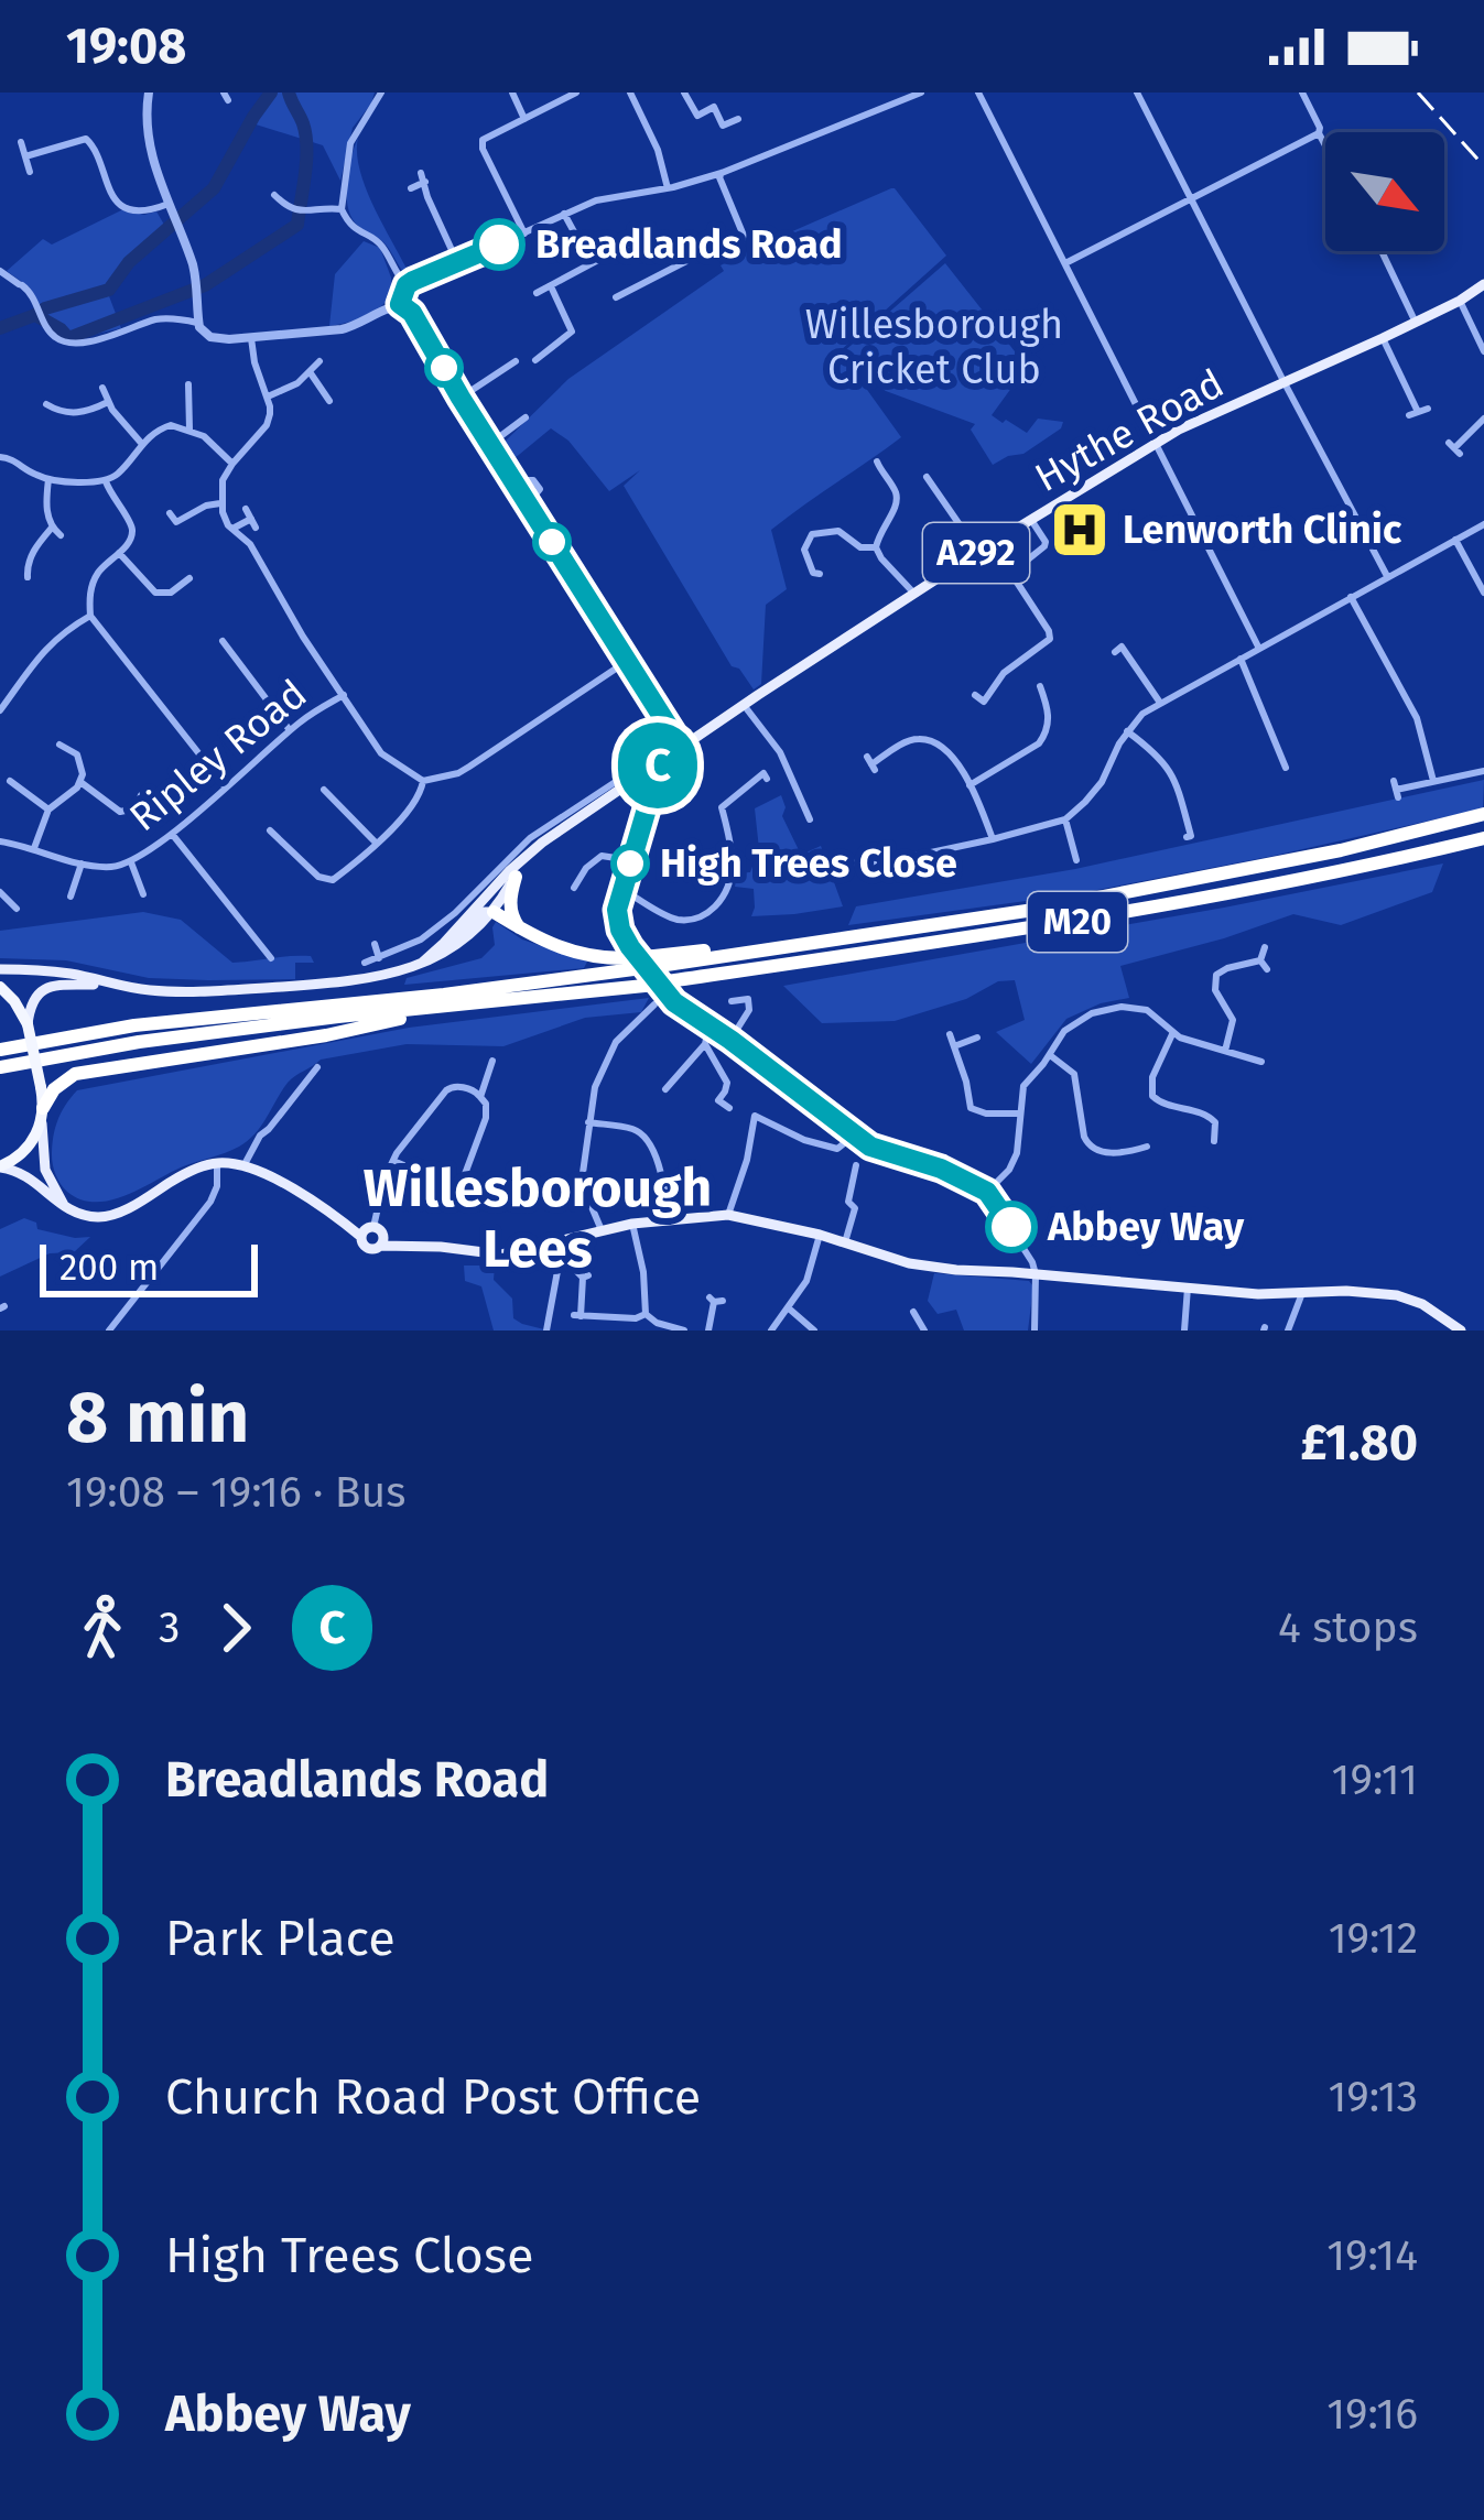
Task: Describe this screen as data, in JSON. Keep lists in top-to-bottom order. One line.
{"streets":{"highway":["M20"],"main road":["Hythe Road","A292"],"street":["Ripley Road"]},"crossings":[["Hythe Road","M20"]],"districts":["Willesborough Lees"],"parks":["Willesborough Cricket Club"],"places":{"other":["Breadlands Road","High Trees Close","Abbey Way"],"hospital":["Lenworth Clinic"]},"lines":["bus line C"],"scale_bar":"200 m","north":"bottom right","page":{"status":"19:08","on_map":"C","scale":"200 m","heading":["8 min","19:08 – 19:16 · Bus","£1.80"],"legs":["3","C","4 stops"],"list":[{"name":"Breadlands Road","value":"19:11"},{"name":"Park Place","value":"19:12"},{"name":"Church Road Post Office","value":"19:13"},{"name":"High Trees Close","value":"19:14"},{"name":"Abbey Way","value":"19:16"}]}}
